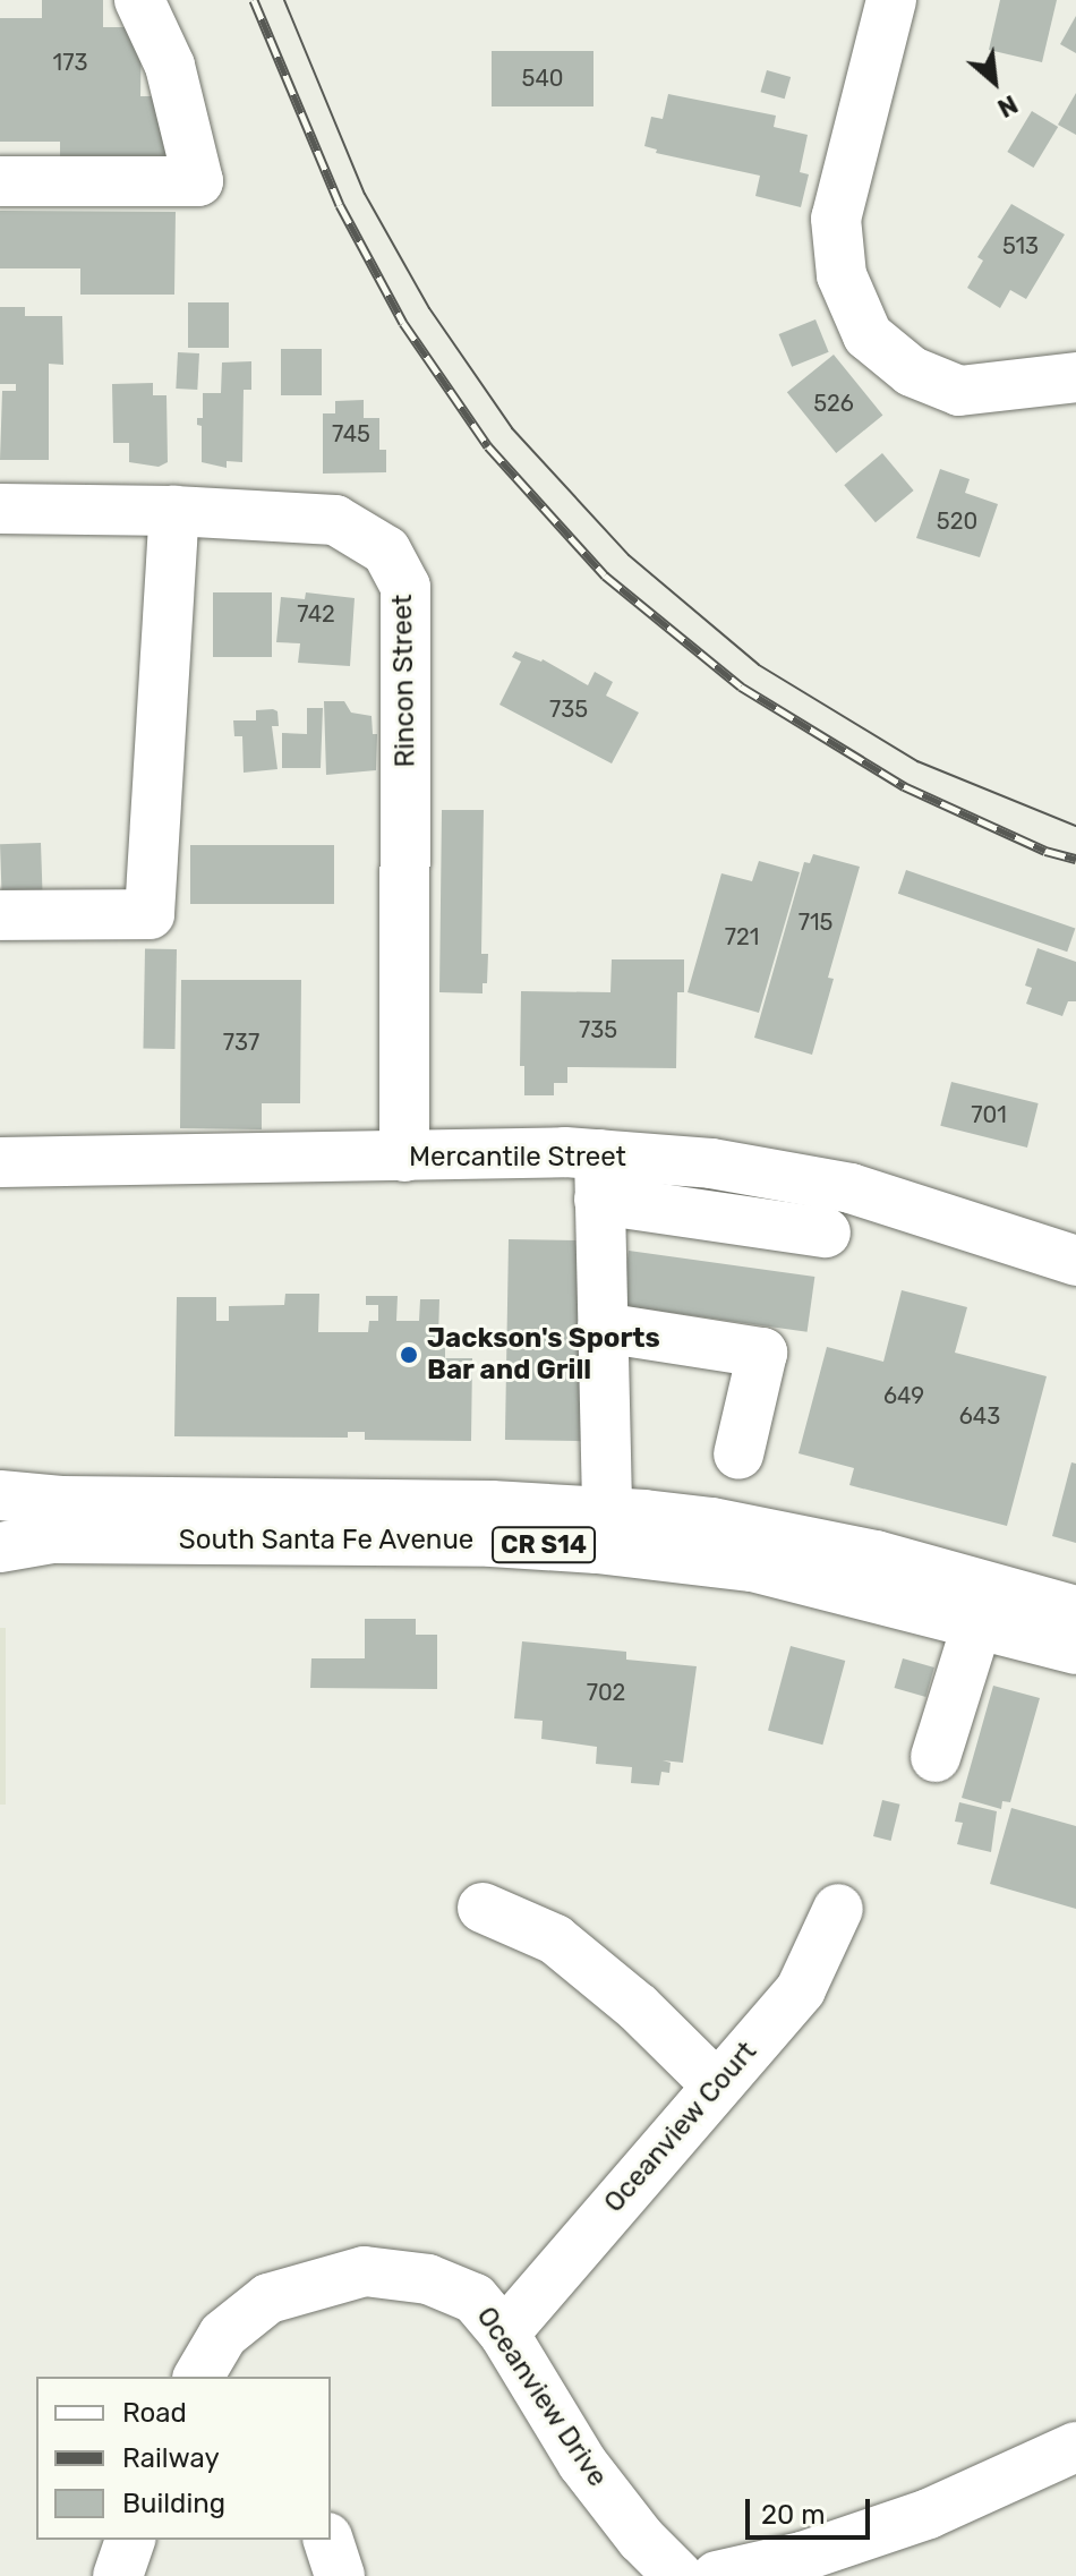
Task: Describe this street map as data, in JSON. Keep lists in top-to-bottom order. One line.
{"streets":{"street":["Rincon Street","Mercantile Street","South Santa Fe Avenue","CR S14","Oceanview Court","Oceanview Drive"]},"crossings":[["Rincon Street","Mercantile Street"],["Oceanview Court","Oceanview Drive"]],"places":["Jackson's Sports Bar and Grill"],"house_numbers":["173","540","513","526","745","520","742","735","715","721","735","737","701","649","643","702"],"legend":["Road","Railway","Building"],"scale_bar":"20 m","north":"bottom right"}
